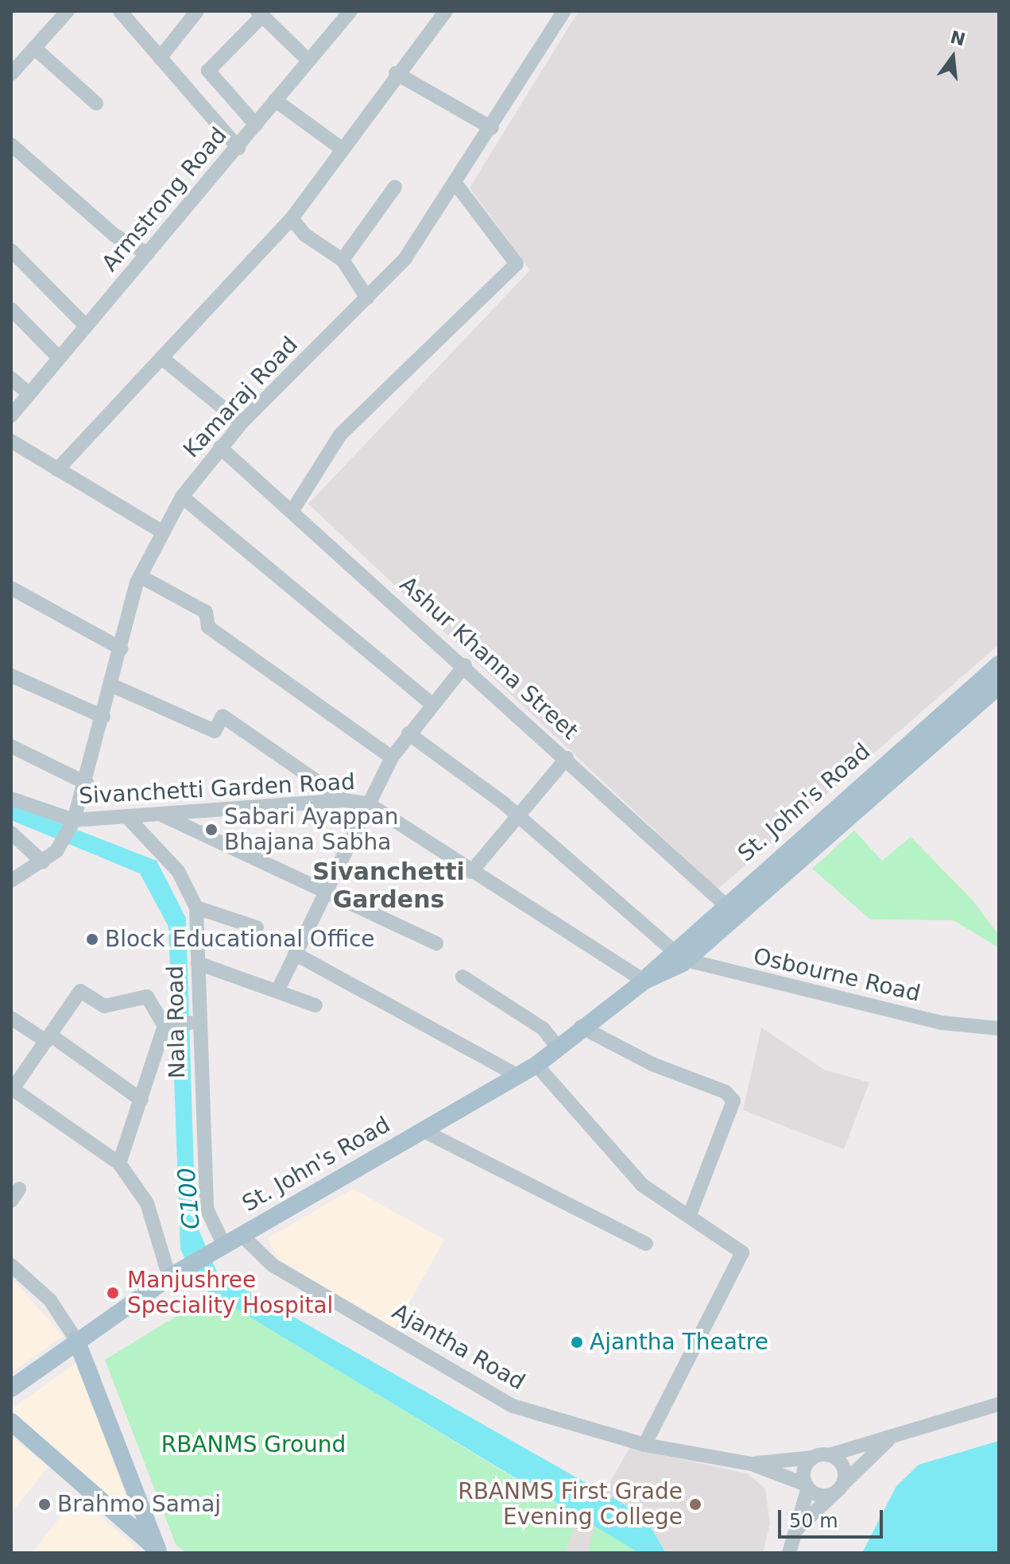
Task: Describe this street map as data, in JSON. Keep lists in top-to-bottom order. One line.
{"streets":{"main road":["St. John's Road"],"street":["Armstrong Road","Kamaraj Road","Ashur Khanna Street","Sivanchetti Garden Road","Osbourne Road","Nala Road","Ajantha Road"]},"crossings":[["Kamaraj Road","Ashur Khanna Street"],["Kamaraj Road","Sivanchetti Garden Road"],["Ashur Khanna Street","St. John's Road"],["Sivanchetti Garden Road","St. John's Road"],["Sivanchetti Garden Road","Nala Road"],["St. John's Road","Osbourne Road"],["St. John's Road","Nala Road"],["St. John's Road","Ajantha Road"]],"districts":["Sivanchetti Gardens"],"water":["C100"],"parks":["RBANMS Ground"],"places":["Sabari Ayappan Bhajana Sabha","Block Educational Office","Manjushree Speciality Hospital","Ajantha Theatre","Brahmo Samaj","RBANMS First Grade Evening College"],"scale_bar":"50 m","north":"top"}
